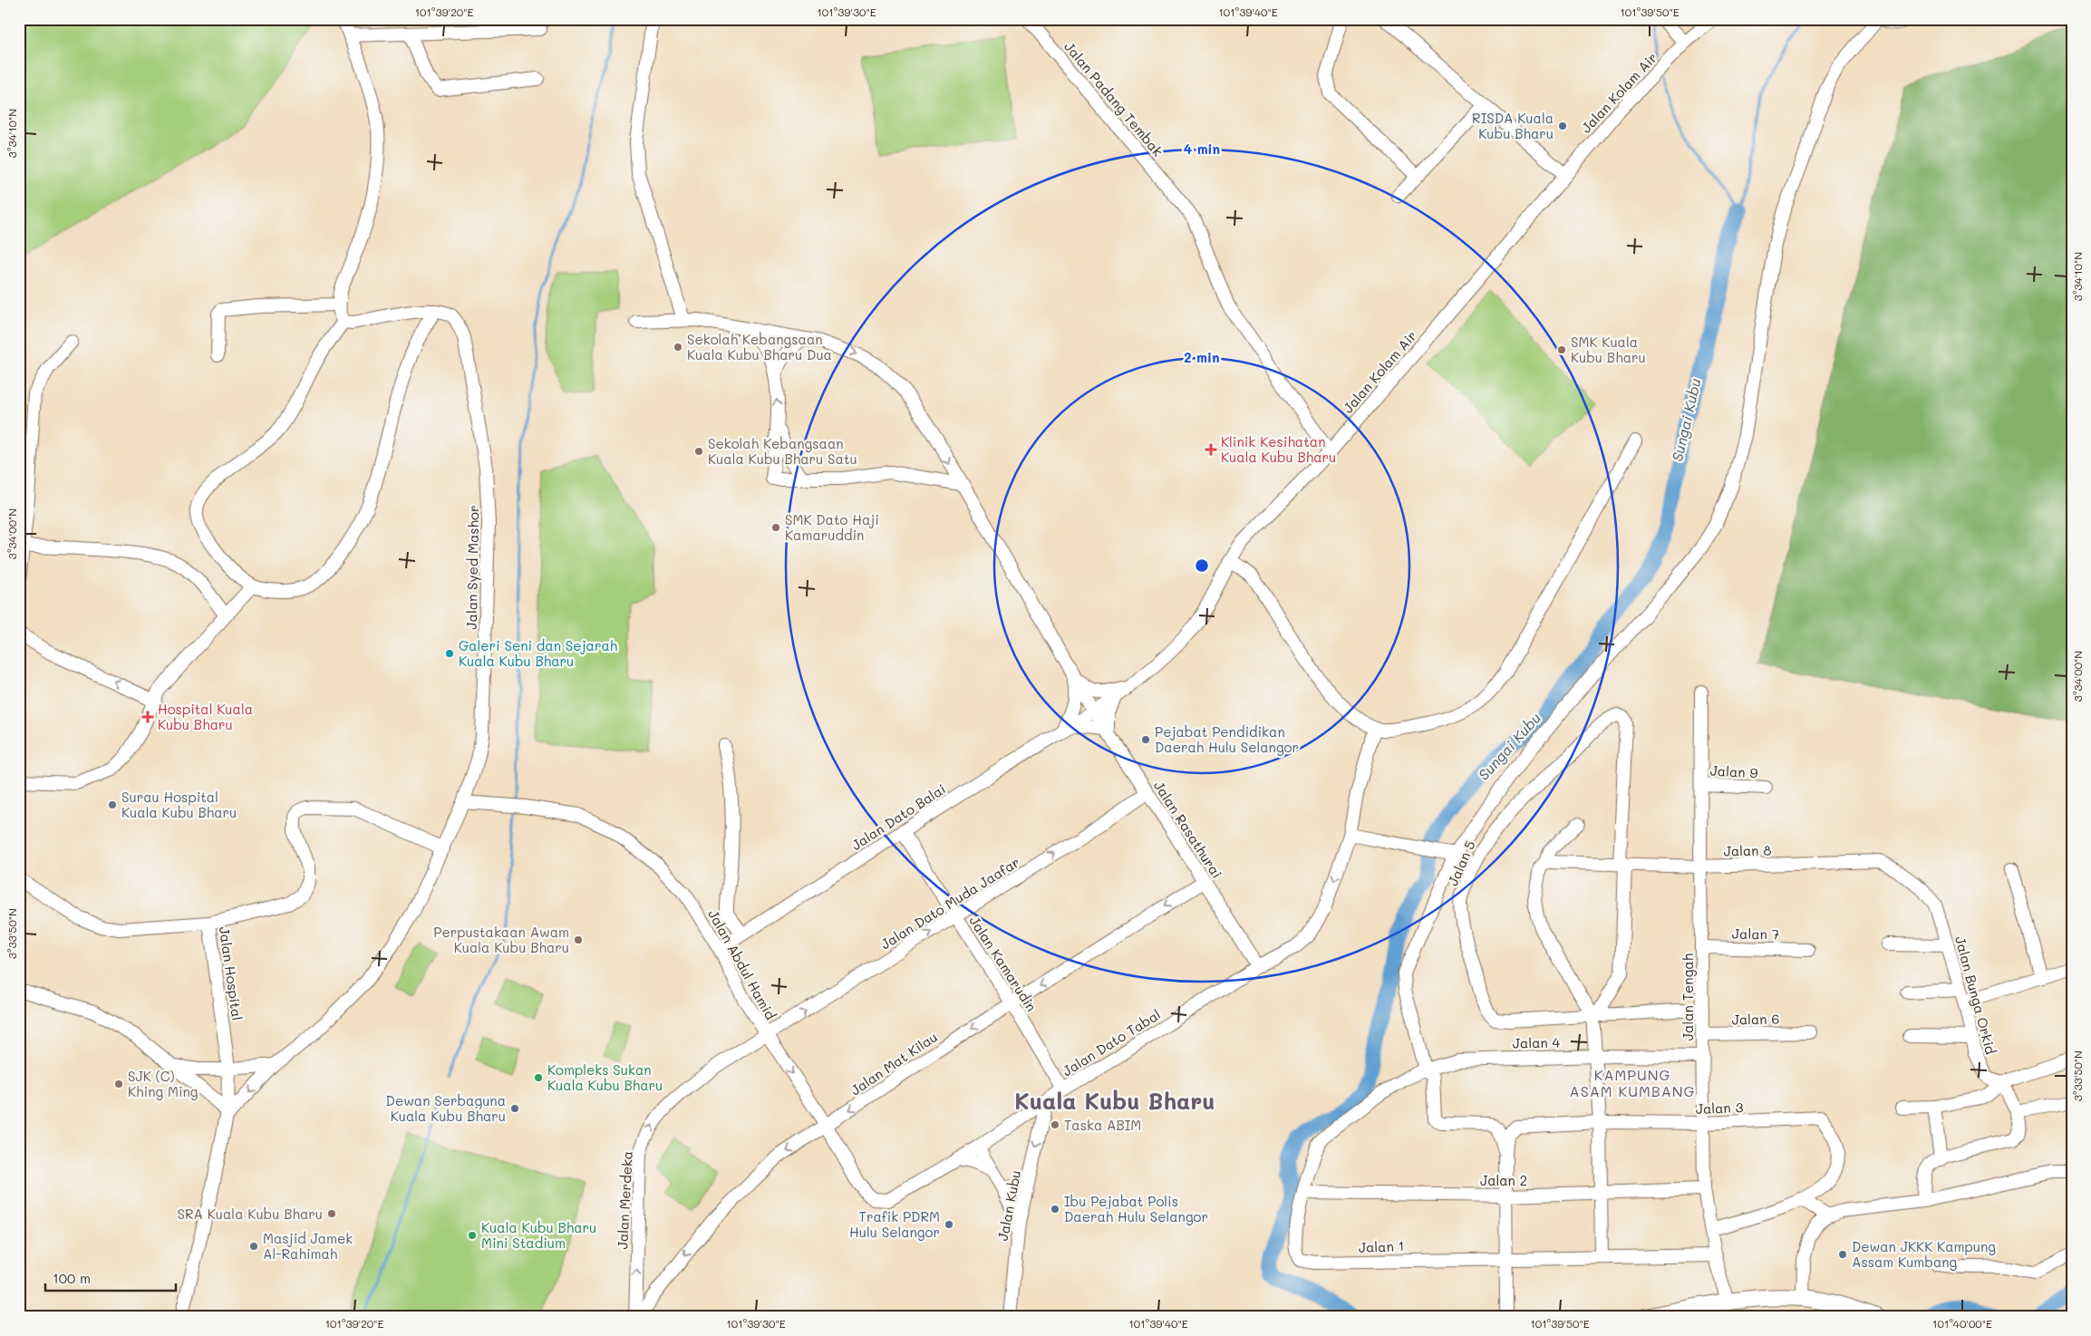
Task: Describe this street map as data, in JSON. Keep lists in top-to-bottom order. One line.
{"streets":{"street":["Jalan Kolam Air","Jalan Padang Tembak","Jalan Syed Mashor","Jalan 9","Jalan Dato Balai","Jalan Rasathurai","Jalan 8","Jalan 5","Jalan Dato Muda Jaafar","Jalan 7","Jalan Kamarudin","Jalan Abdul Hamid","Jalan Hospital","Jalan Bunga Orkid","Jalan Tengah","Jalan 6","Jalan Dato Tabal","Jalan 4","Jalan Mat Kilau","Jalan 3","Jalan 2","Jalan Merdeka","Jalan Kubu","Jalan 1"]},"crossings":[["Jalan Kolam Air","Jalan Padang Tembak"],["Jalan Kolam Air","Jalan Dato Balai"],["Jalan Kolam Air","Jalan Rasathurai"],["Jalan Syed Mashor","Jalan Abdul Hamid"],["Jalan Syed Mashor","Jalan Hospital"],["Jalan 9","Jalan Tengah"],["Jalan Dato Balai","Jalan Rasathurai"],["Jalan Dato Balai","Jalan Kamarudin"],["Jalan Dato Balai","Jalan Abdul Hamid"],["Jalan Rasathurai","Jalan Dato Muda Jaafar"],["Jalan Rasathurai","Jalan Dato Tabal"],["Jalan Rasathurai","Jalan Mat Kilau"],["Jalan 8","Jalan 5"],["Jalan 8","Jalan Bunga Orkid"],["Jalan 8","Jalan Tengah"],["Jalan 5","Jalan Tengah"],["Jalan Dato Muda Jaafar","Jalan Kamarudin"],["Jalan Dato Muda Jaafar","Jalan Abdul Hamid"],["Jalan Dato Muda Jaafar","Jalan Merdeka"],["Jalan 7","Jalan Tengah"],["Jalan Kamarudin","Jalan Dato Tabal"],["Jalan Kamarudin","Jalan Mat Kilau"],["Jalan Abdul Hamid","Jalan Dato Tabal"],["Jalan Abdul Hamid","Jalan Mat Kilau"],["Jalan Abdul Hamid","Jalan Merdeka"],["Jalan Tengah","Jalan 6"],["Jalan Tengah","Jalan 4"],["Jalan Tengah","Jalan 3"],["Jalan Tengah","Jalan 2"],["Jalan Tengah","Jalan 1"],["Jalan Dato Tabal","Jalan Kubu"],["Jalan 4","Jalan 1"],["Jalan 2","Jalan 1"]],"one_way":["Jalan Dato Muda Jaafar","Jalan Mat Kilau","Jalan Merdeka","Jalan Kubu"],"districts":["KAMPUNG ASAM KUMBANG","Kuala Kubu Bharu"],"water":["Sungai Kubu"],"places":{"other":["RISDA Kuala Kubu Bharu","Sekolah Kebangsaan Kuala Kubu Bharu Dua","SMK Kuala Kubu Bharu","Sekolah Kebangsaan Kuala Kubu Bharu Satu","SMK Dato Haji Kamaruddin","Galeri Seni dan Sejarah Kuala Kubu Bharu","Pejabat Pendidikan Daerah Hulu Selangor","Surau Hospital Kuala Kubu Bharu","Perpustakaan Awam Kuala Kubu Bharu","Kompleks Sukan Kuala Kubu Bharu","SJK (C) Khing Ming","Dewan Serbaguna Kuala Kubu Bharu","Taska ABIM","Ibu Pejabat Polis Daerah Hulu Selangor","SRA Kuala Kubu Bharu","Trafik PDRM Hulu Selangor","Kuala Kubu Bharu Mini Stadium","Masjid Jamek Al-Rahimah","Dewan JKKK Kampung Assam Kumbang"],"health":["Klinik Kesihatan Kuala Kubu Bharu","Hospital Kuala Kubu Bharu"]},"scale_bar":"100 m","coordinates":["101°39'20\"E","101°39'30\"E","101°39'40\"E","101°39'50\"E","3°34'10\"N","3°34'00\"N","3°33'50\"N","101°40'00\"E"],"rings":["4 min","2 min"]}
